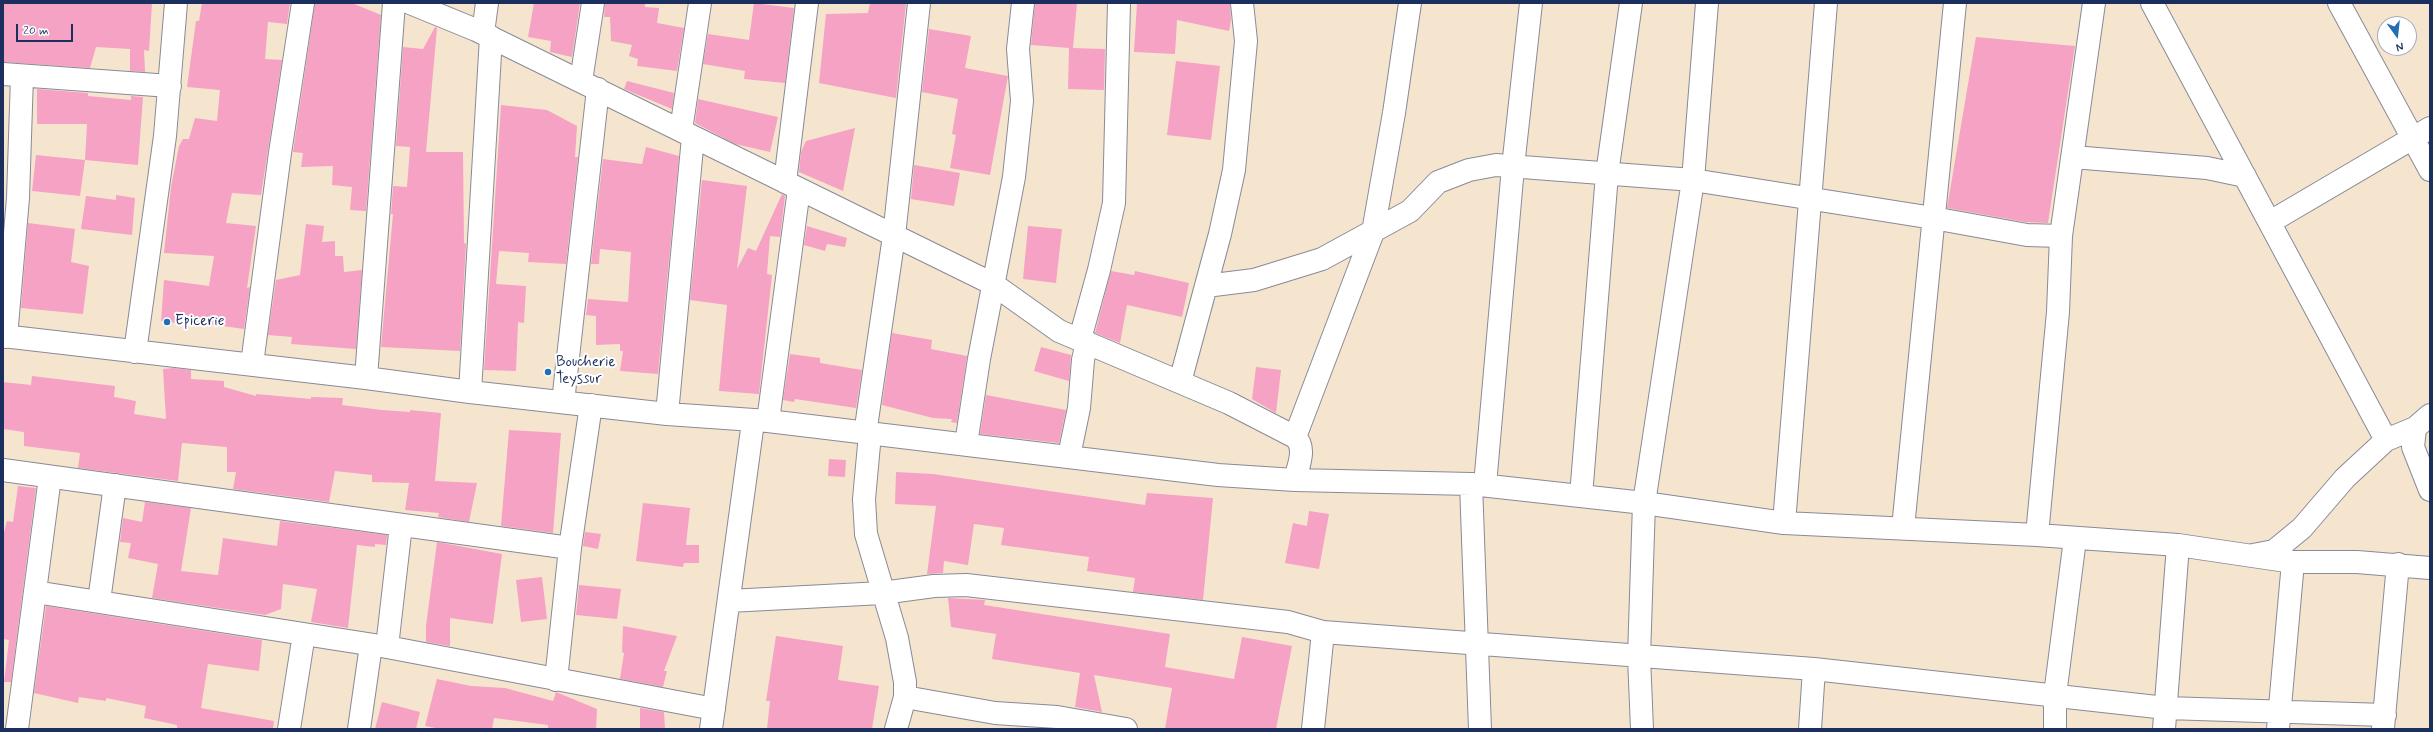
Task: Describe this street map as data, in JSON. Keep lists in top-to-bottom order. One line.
{"places":["Epicerie","Boucherie Teyssur"],"scale_bar":"20 m","north":"bottom"}
